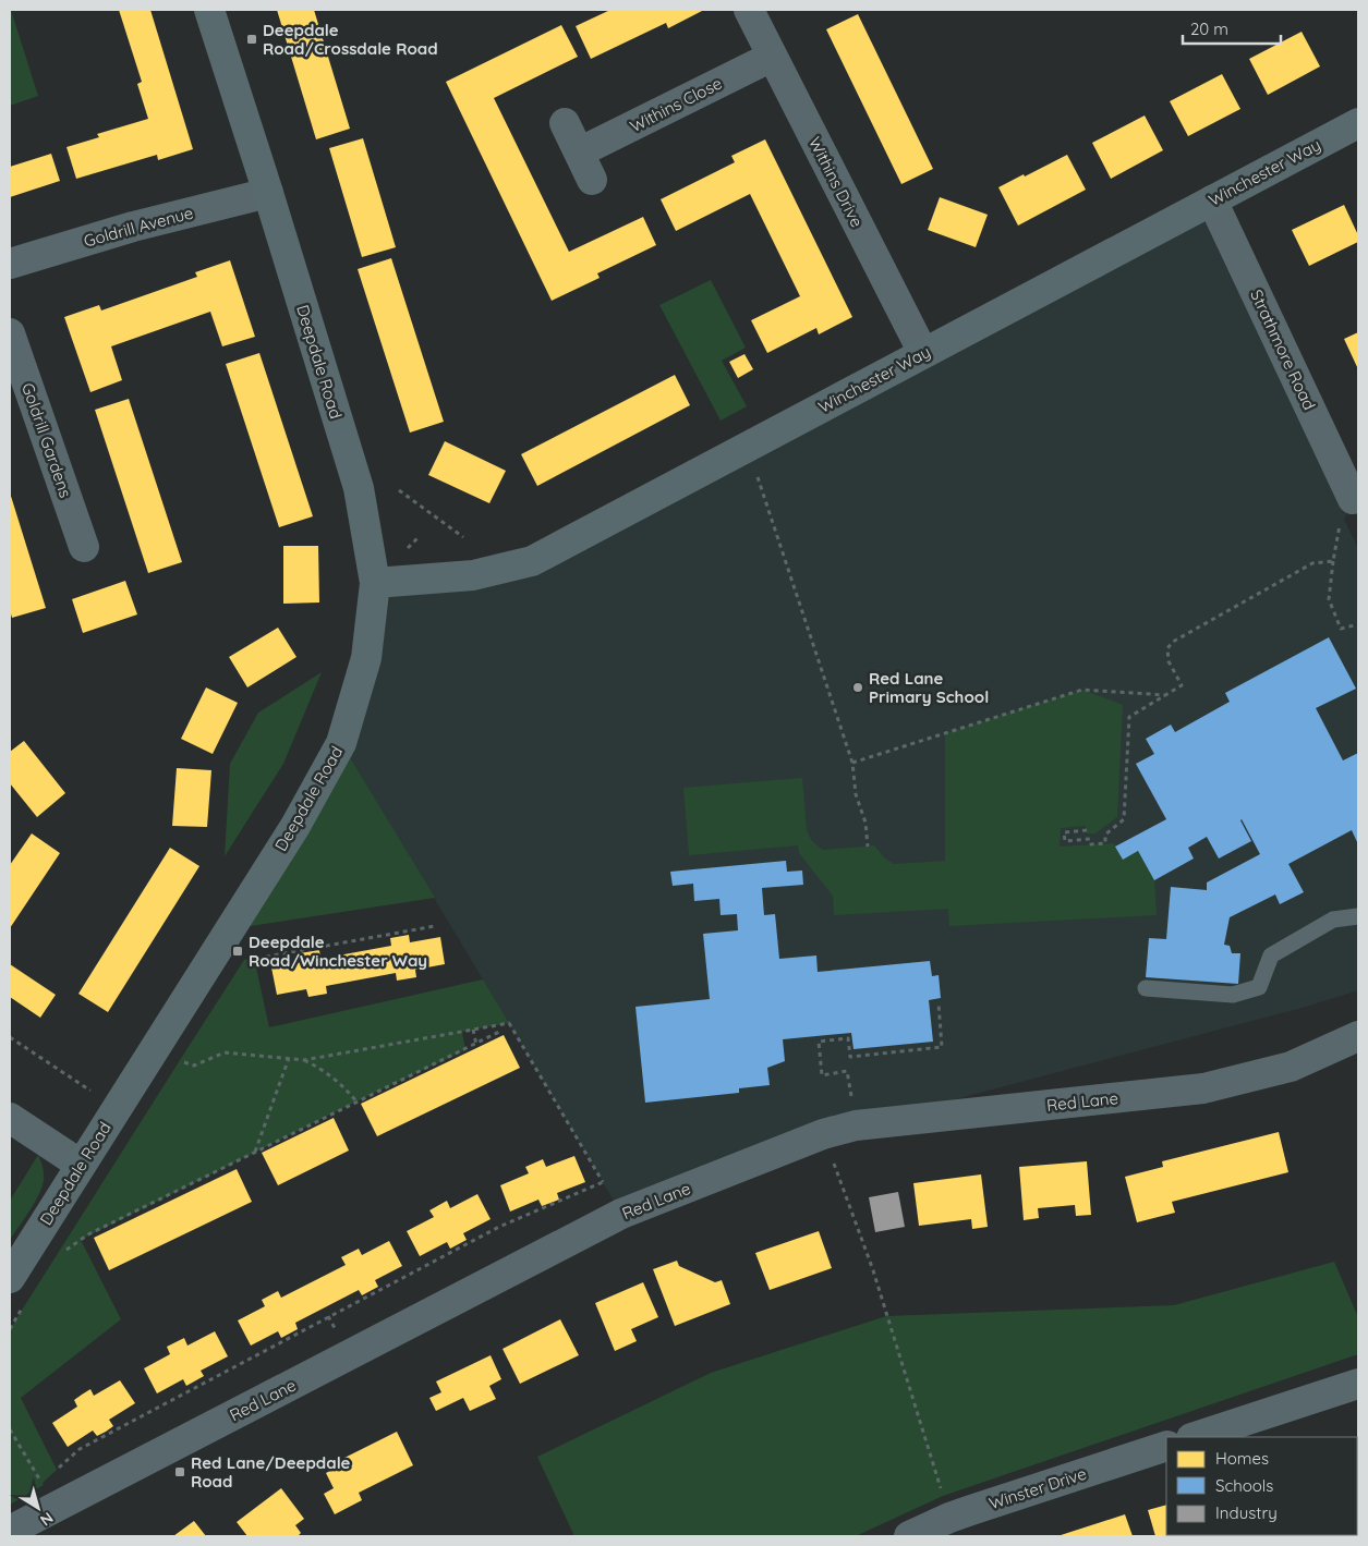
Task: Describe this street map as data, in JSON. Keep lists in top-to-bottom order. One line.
{"streets":{"street":["Withins Close","Winchester Way","Withins Drive","Goldrill Avenue","Strathmore Road","Deepdale Road","Goldrill Gardens","Red Lane","Winster Drive"]},"crossings":[["Withins Close","Withins Drive"],["Winchester Way","Withins Drive"],["Winchester Way","Strathmore Road"],["Winchester Way","Deepdale Road"],["Goldrill Avenue","Deepdale Road"]],"places":{"transit":["Deepdale Road/Crossdale Road","Deepdale Road/Winchester Way","Red Lane/Deepdale Road"],"other":["Red Lane Primary School"]},"legend":["Homes","Schools","Industry"],"scale_bar":"20 m","north":"bottom right"}
